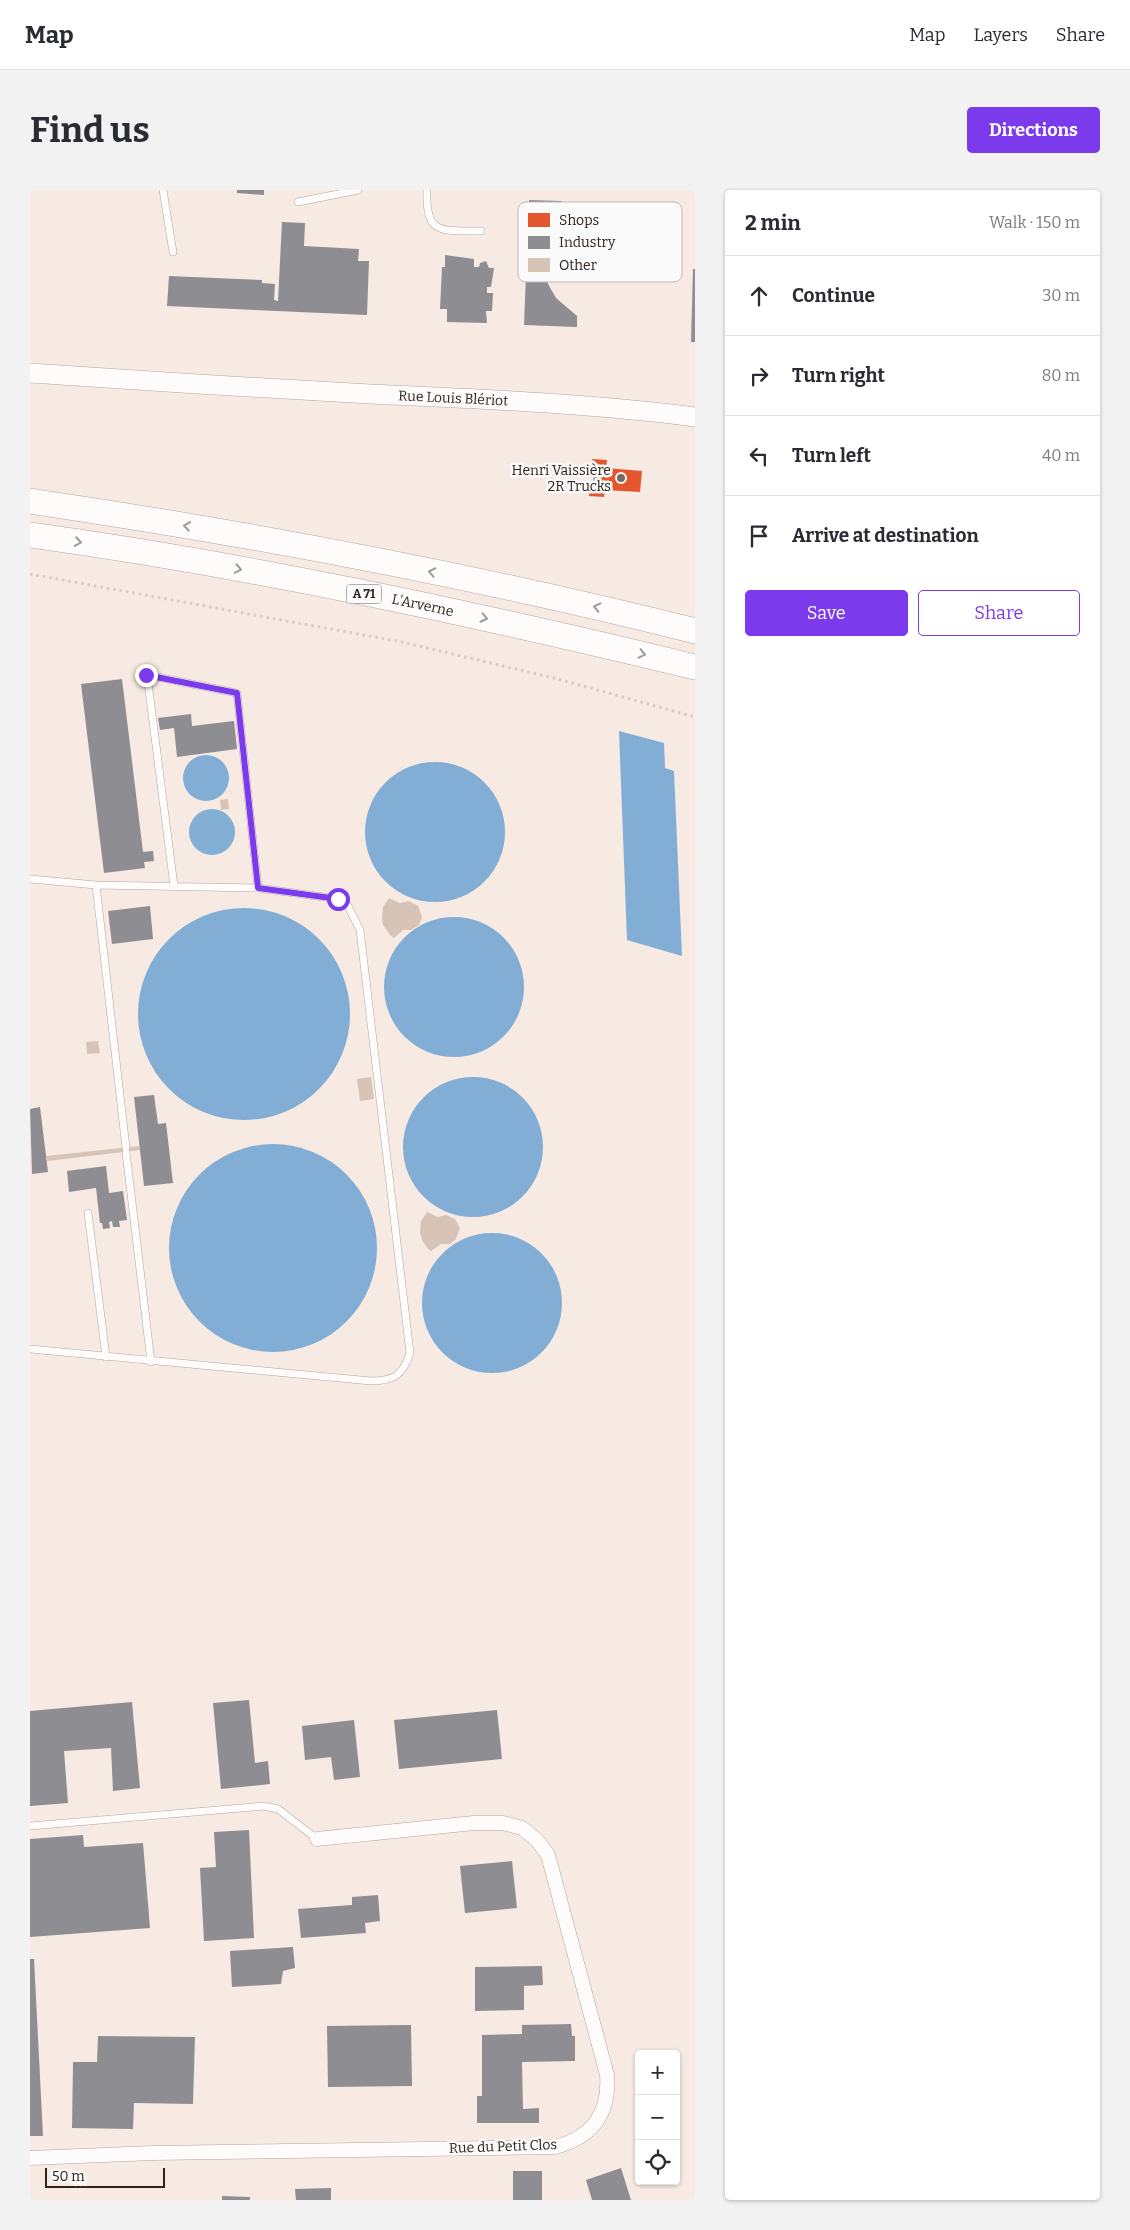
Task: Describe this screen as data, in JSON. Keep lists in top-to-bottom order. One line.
{"streets":{"highway":["A 71","L'Arverne"],"main road":["Rue Louis Blériot"],"street":["Rue du Petit Clos"]},"places":["Henri Vaissière 2R Trucks"],"legend":["Shops","Industry","Other"],"scale_bar":"50 m","page":{"header":"Map","nav":["Map","Layers","Share"],"buttons":["Directions",["Save","Share"]],"title":"Find us","heading":["2 min","Walk · 150 m"],"list":[["Continue","30 m"],["Turn right","80 m"],["Turn left","40 m"],"Arrive at destination"],"map_buttons":["+","−"],"scale":"50 m"}}
